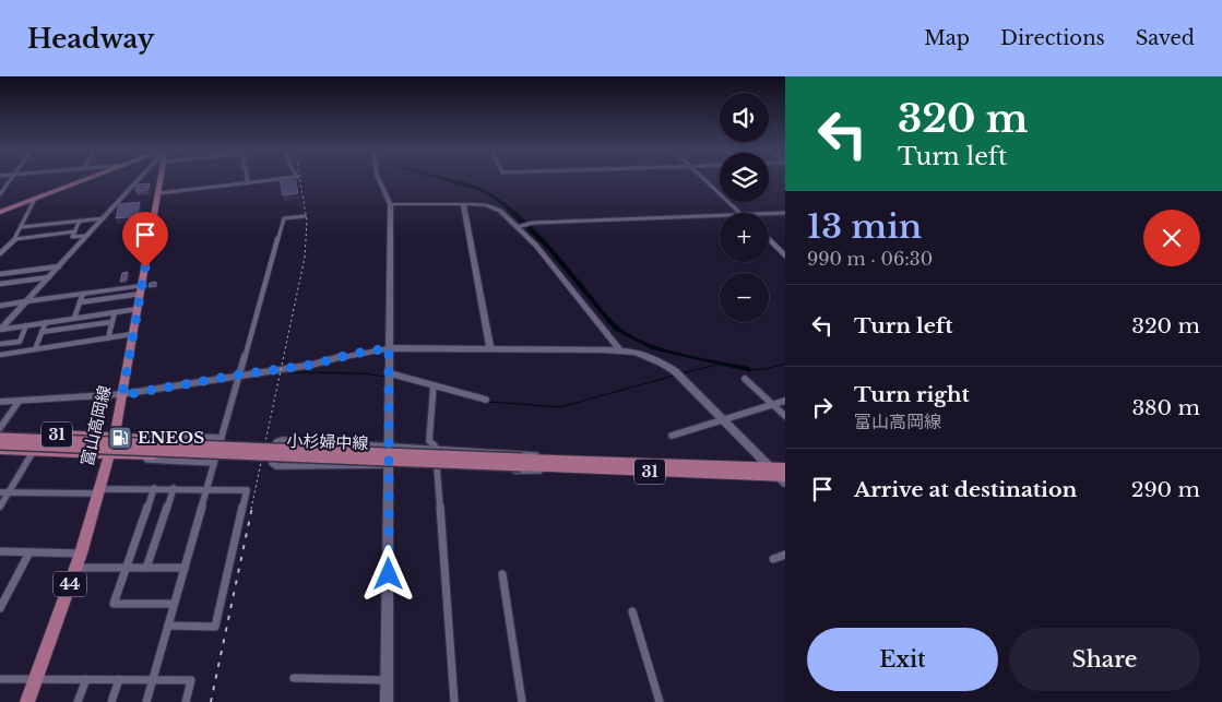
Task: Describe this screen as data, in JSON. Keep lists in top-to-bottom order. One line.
{"streets":{"main road":["富山高岡線","31","小杉婦中線","44"]},"crossings":[["富山高岡線","31"],["31","小杉婦中線"]],"places":{"fuel station":["ENEOS"]},"page":{"header":"Headway","nav":["Map","Directions","Saved"],"turn":["320 m","Turn left"],"map_buttons":["+","−"],"heading":["13 min","990 m · 06:30"],"list":[{"name":"Turn left","value":"320 m"},{"name":"Turn right","note":"富山高岡線","value":"380 m"},{"name":"Arrive at destination","value":"290 m"}],"buttons":["Exit","Share"]}}
